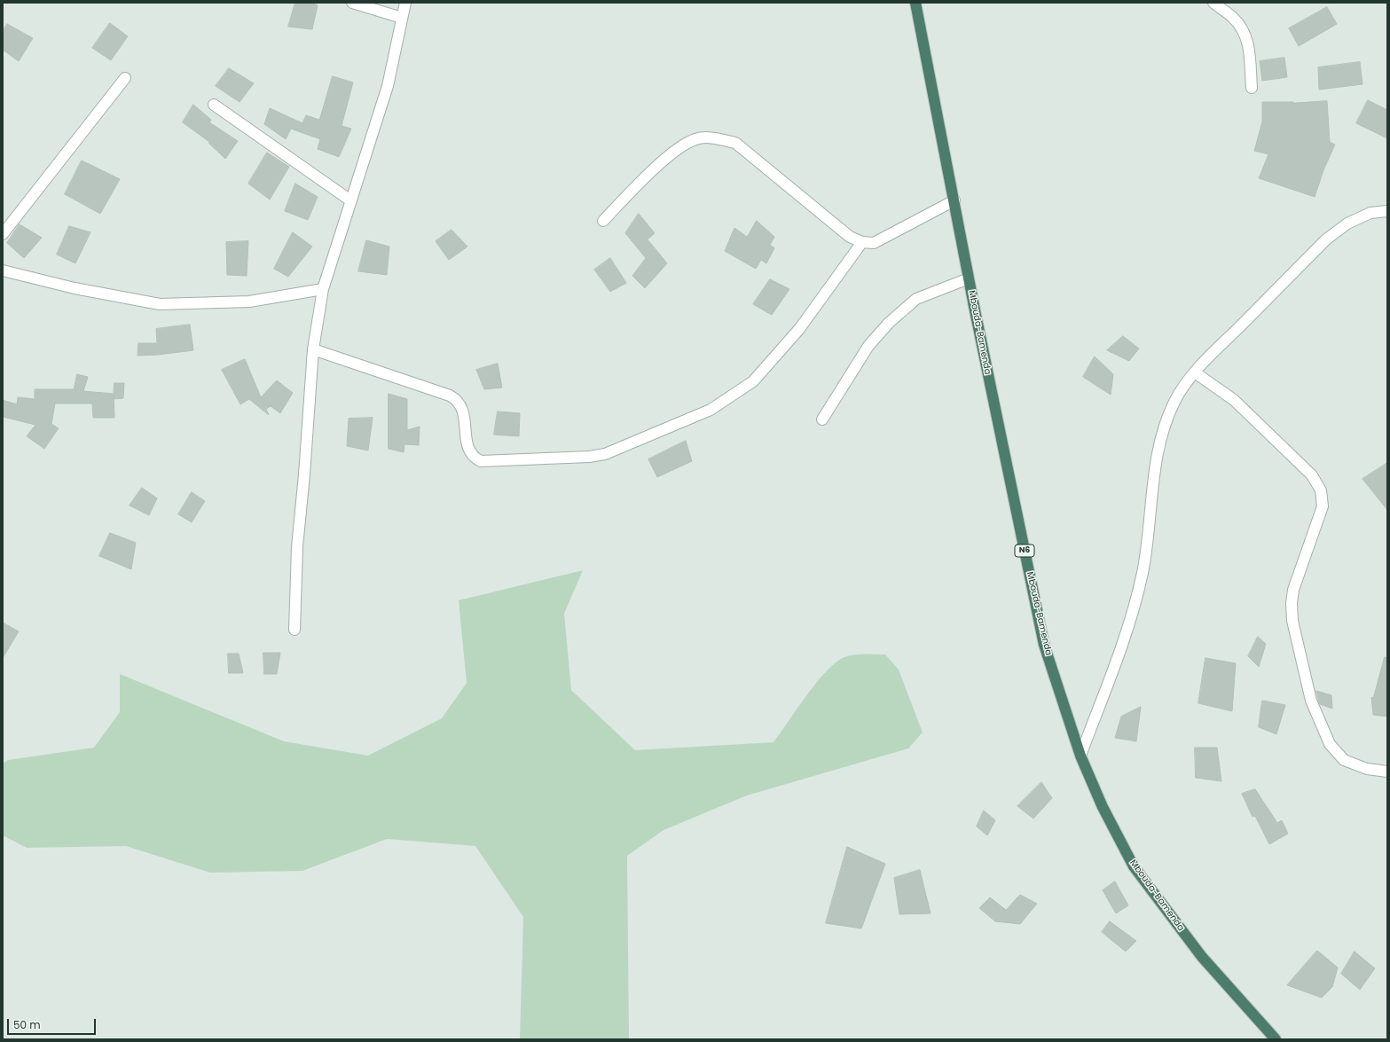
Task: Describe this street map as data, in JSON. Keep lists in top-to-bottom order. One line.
{"streets":{"highway":["Mbouda-Bamenda","N6"]},"scale_bar":"50 m"}
